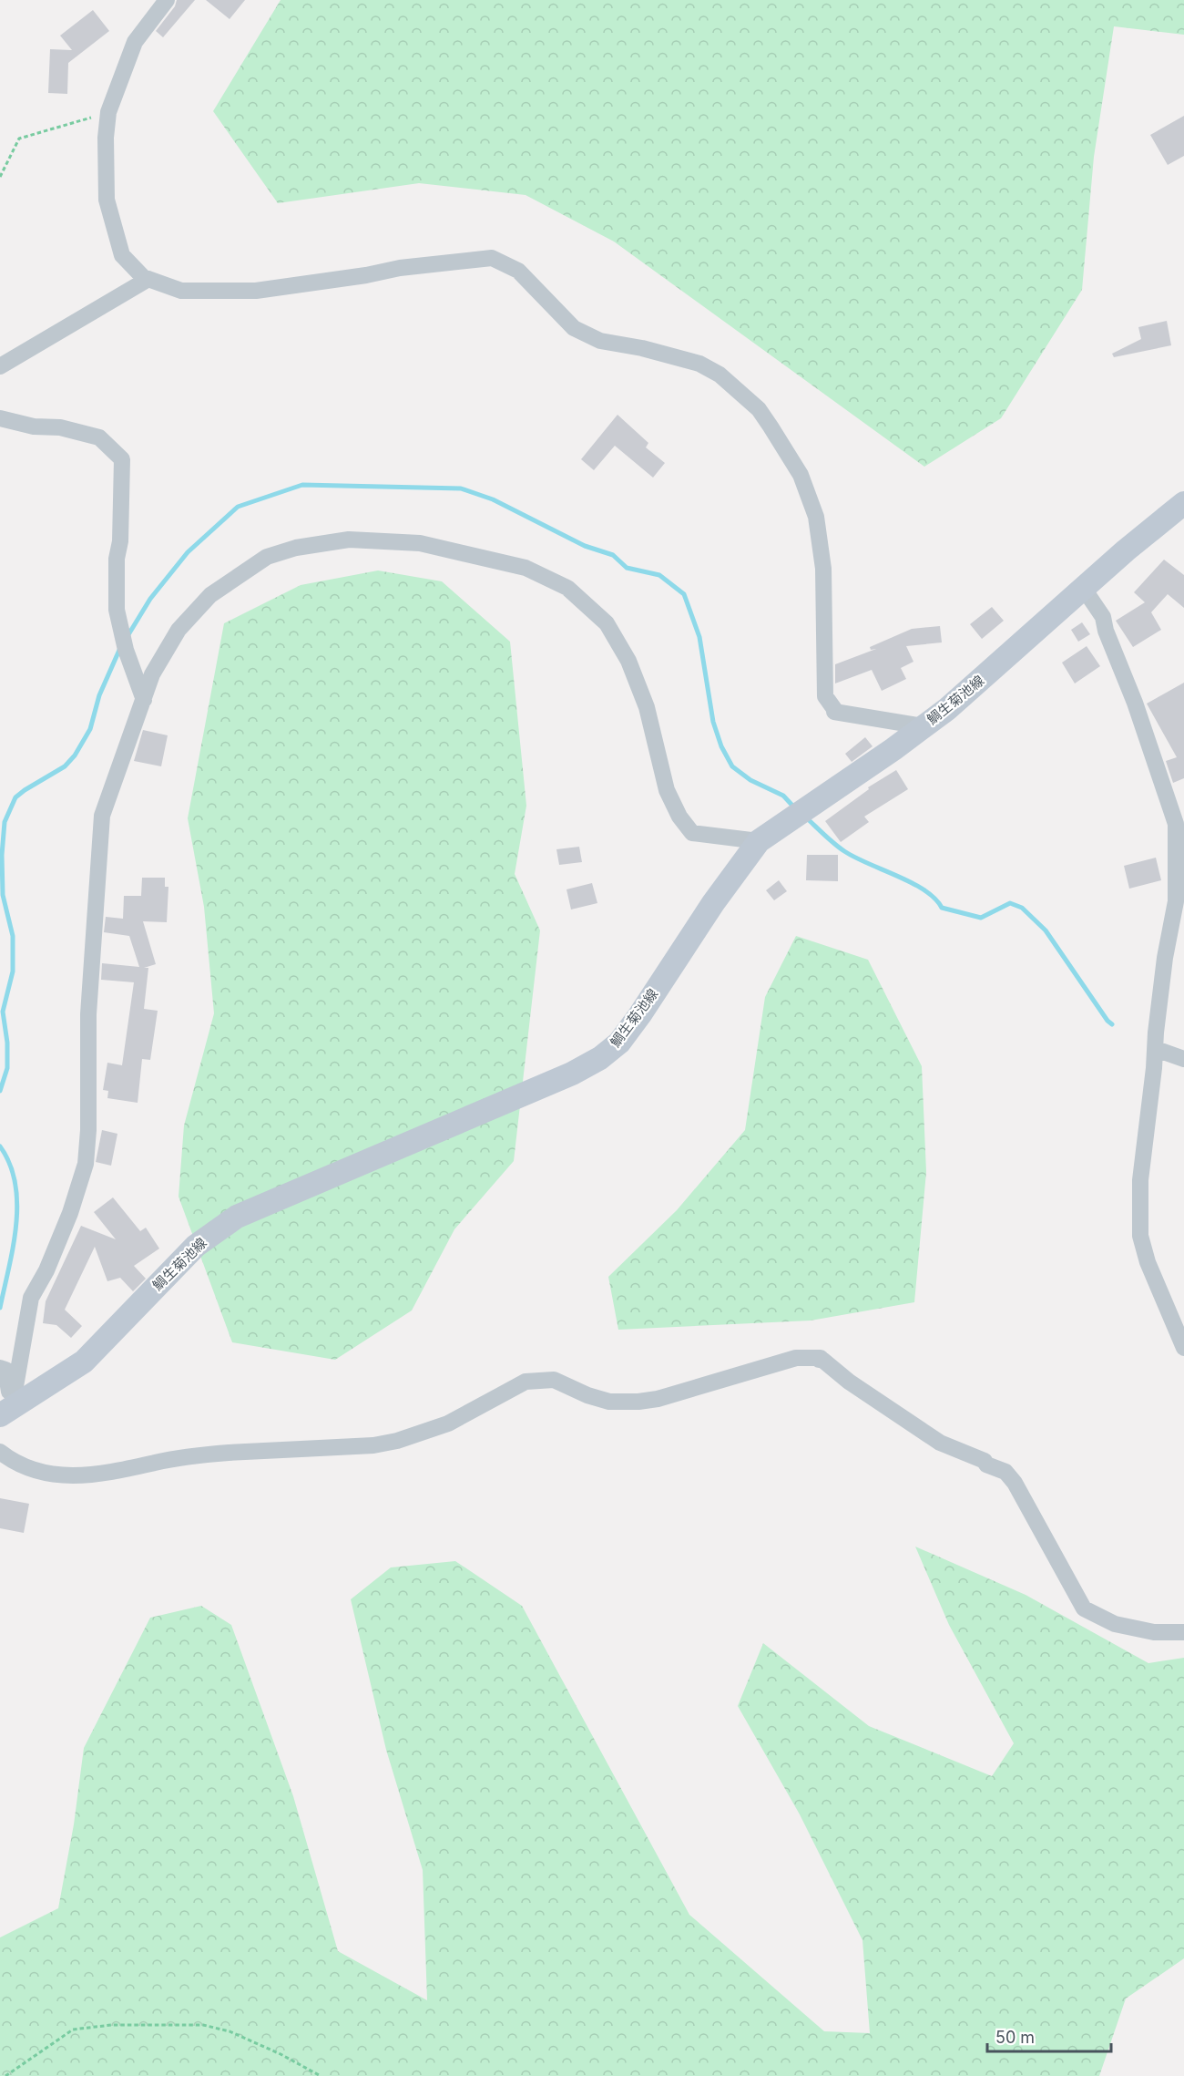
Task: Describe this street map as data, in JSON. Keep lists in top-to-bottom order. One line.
{"streets":{"main road":["鯛生菊池線"]},"scale_bar":"50 m"}
